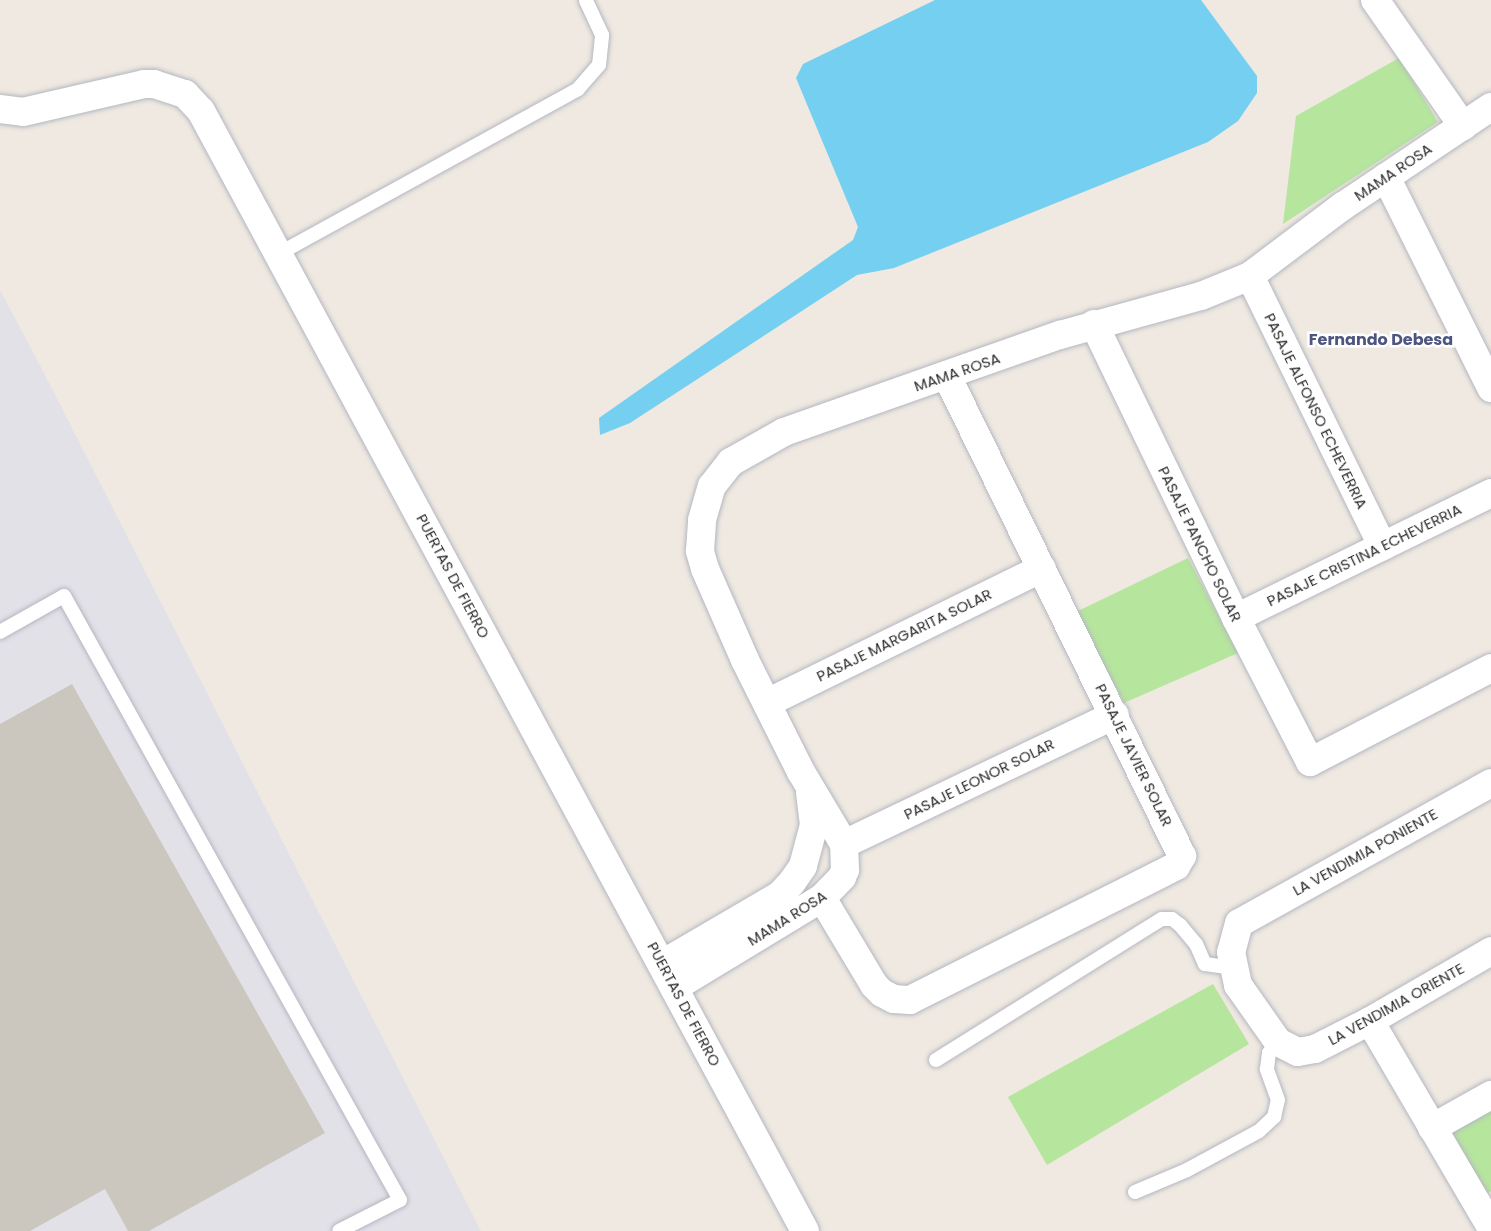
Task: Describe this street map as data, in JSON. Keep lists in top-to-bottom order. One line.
{"streets":{"street":["MAMA ROSA","PASAJE ALFONSO ECHEVERRIA","PASAJE PANCHO SOLAR","PASAJE CRISTINA ECHEVERRIA","PUERTAS DE FIERRO","PASAJE MARGARITA SOLAR","PASAJE JAVIER SOLAR","PASAJE LEONOR SOLAR","LA VENDIMIA PONIENTE","LA VENDIMIA ORIENTE"]},"crossings":[["MAMA ROSA","PASAJE ALFONSO ECHEVERRIA"],["MAMA ROSA","PASAJE PANCHO SOLAR"],["MAMA ROSA","PUERTAS DE FIERRO"],["MAMA ROSA","PASAJE MARGARITA SOLAR"],["MAMA ROSA","PASAJE JAVIER SOLAR"],["MAMA ROSA","PASAJE LEONOR SOLAR"],["PASAJE ALFONSO ECHEVERRIA","PASAJE CRISTINA ECHEVERRIA"],["PASAJE PANCHO SOLAR","PASAJE CRISTINA ECHEVERRIA"],["PASAJE MARGARITA SOLAR","PASAJE JAVIER SOLAR"],["PASAJE JAVIER SOLAR","PASAJE LEONOR SOLAR"]],"districts":["Fernando Debesa"]}
